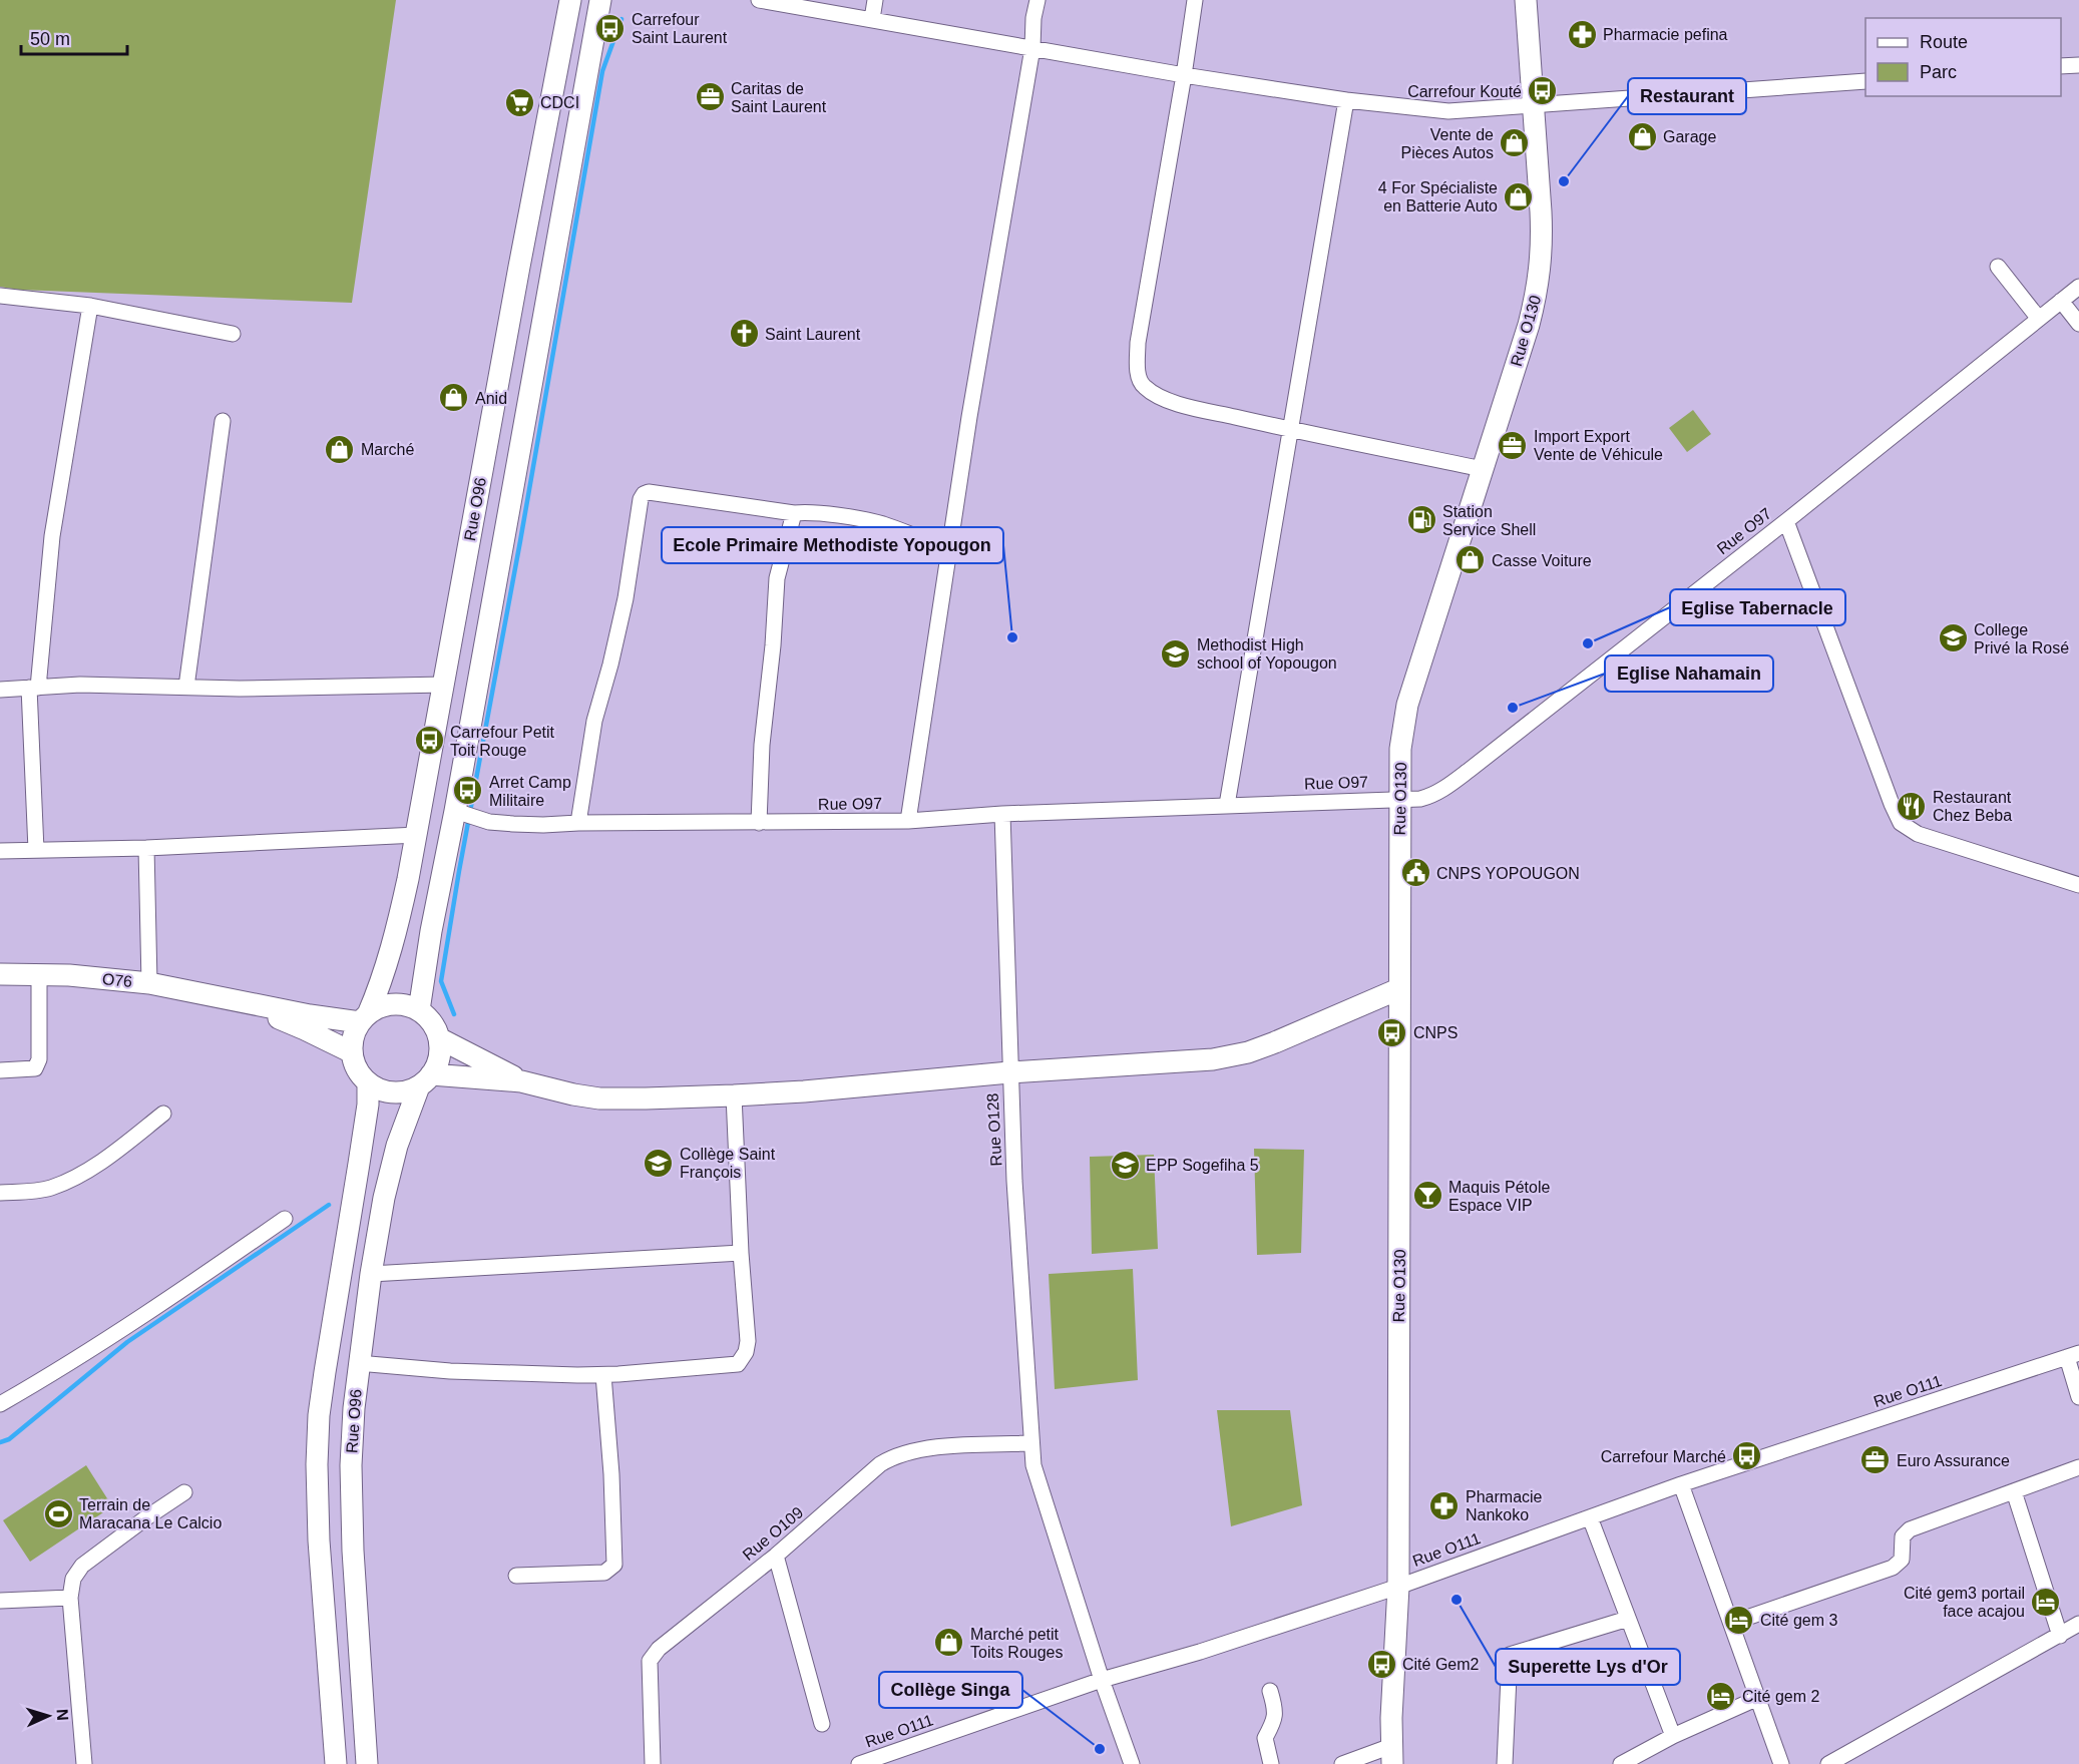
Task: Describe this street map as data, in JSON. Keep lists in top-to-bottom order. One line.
{"streets":{"main road":["Rue O130","Rue O96","O76"],"street":["Rue O97","Rue O128","Rue O111","Rue O109"]},"crossings":[["Rue O130","Rue O97"],["Rue O130","Rue O111"],["Rue O96","Rue O97"],["Rue O97","Rue O128"],["Rue O128","Rue O111"],["Rue O128","Rue O109"]],"places":{"bus stop":["Carrefour Saint Laurent","Carrefour Kouté","Carrefour Petit Toit Rouge","Arret Camp Militaire","CNPS","Carrefour Marché","Cité Gem2"],"pharmacy":["Pharmacie pefina","Pharmacie Nankoko"],"office":["Caritas de Saint Laurent","Import Export Vente de Véhicule","Euro Assurance"],"supermarket":["CDCI"],"shop":["Garage","Vente de Pièces Autos","4 For Spécialiste en Batterie Auto","Anid","Marché","Casse Voiture","Marché petit Toits Rouges"],"other":["Restaurant","Ecole Primaire Methodiste Yopougon","Eglise Tabernacle","Eglise Nahamain","Superette Lys d'Or","Collège Singa"],"church":["Saint Laurent"],"fuel station":["Station Service Shell"],"school or university":["College Privé la Rosé","Methodist High school of Yopougon","Collège Saint François","EPP Sogefiha 5"],"restaurant":["Restaurant Chez Beba"],"public building":["CNPS YOPOUGON"],"bar":["Maquis Pétole Espace VIP"],"sports":["Terrain de Maracana Le Calcio"],"hotel":["Cité gem3 portail face acajou","Cité gem 3","Cité gem 2"]},"legend":["Route","Parc"],"scale_bar":"50 m","north":"right"}
